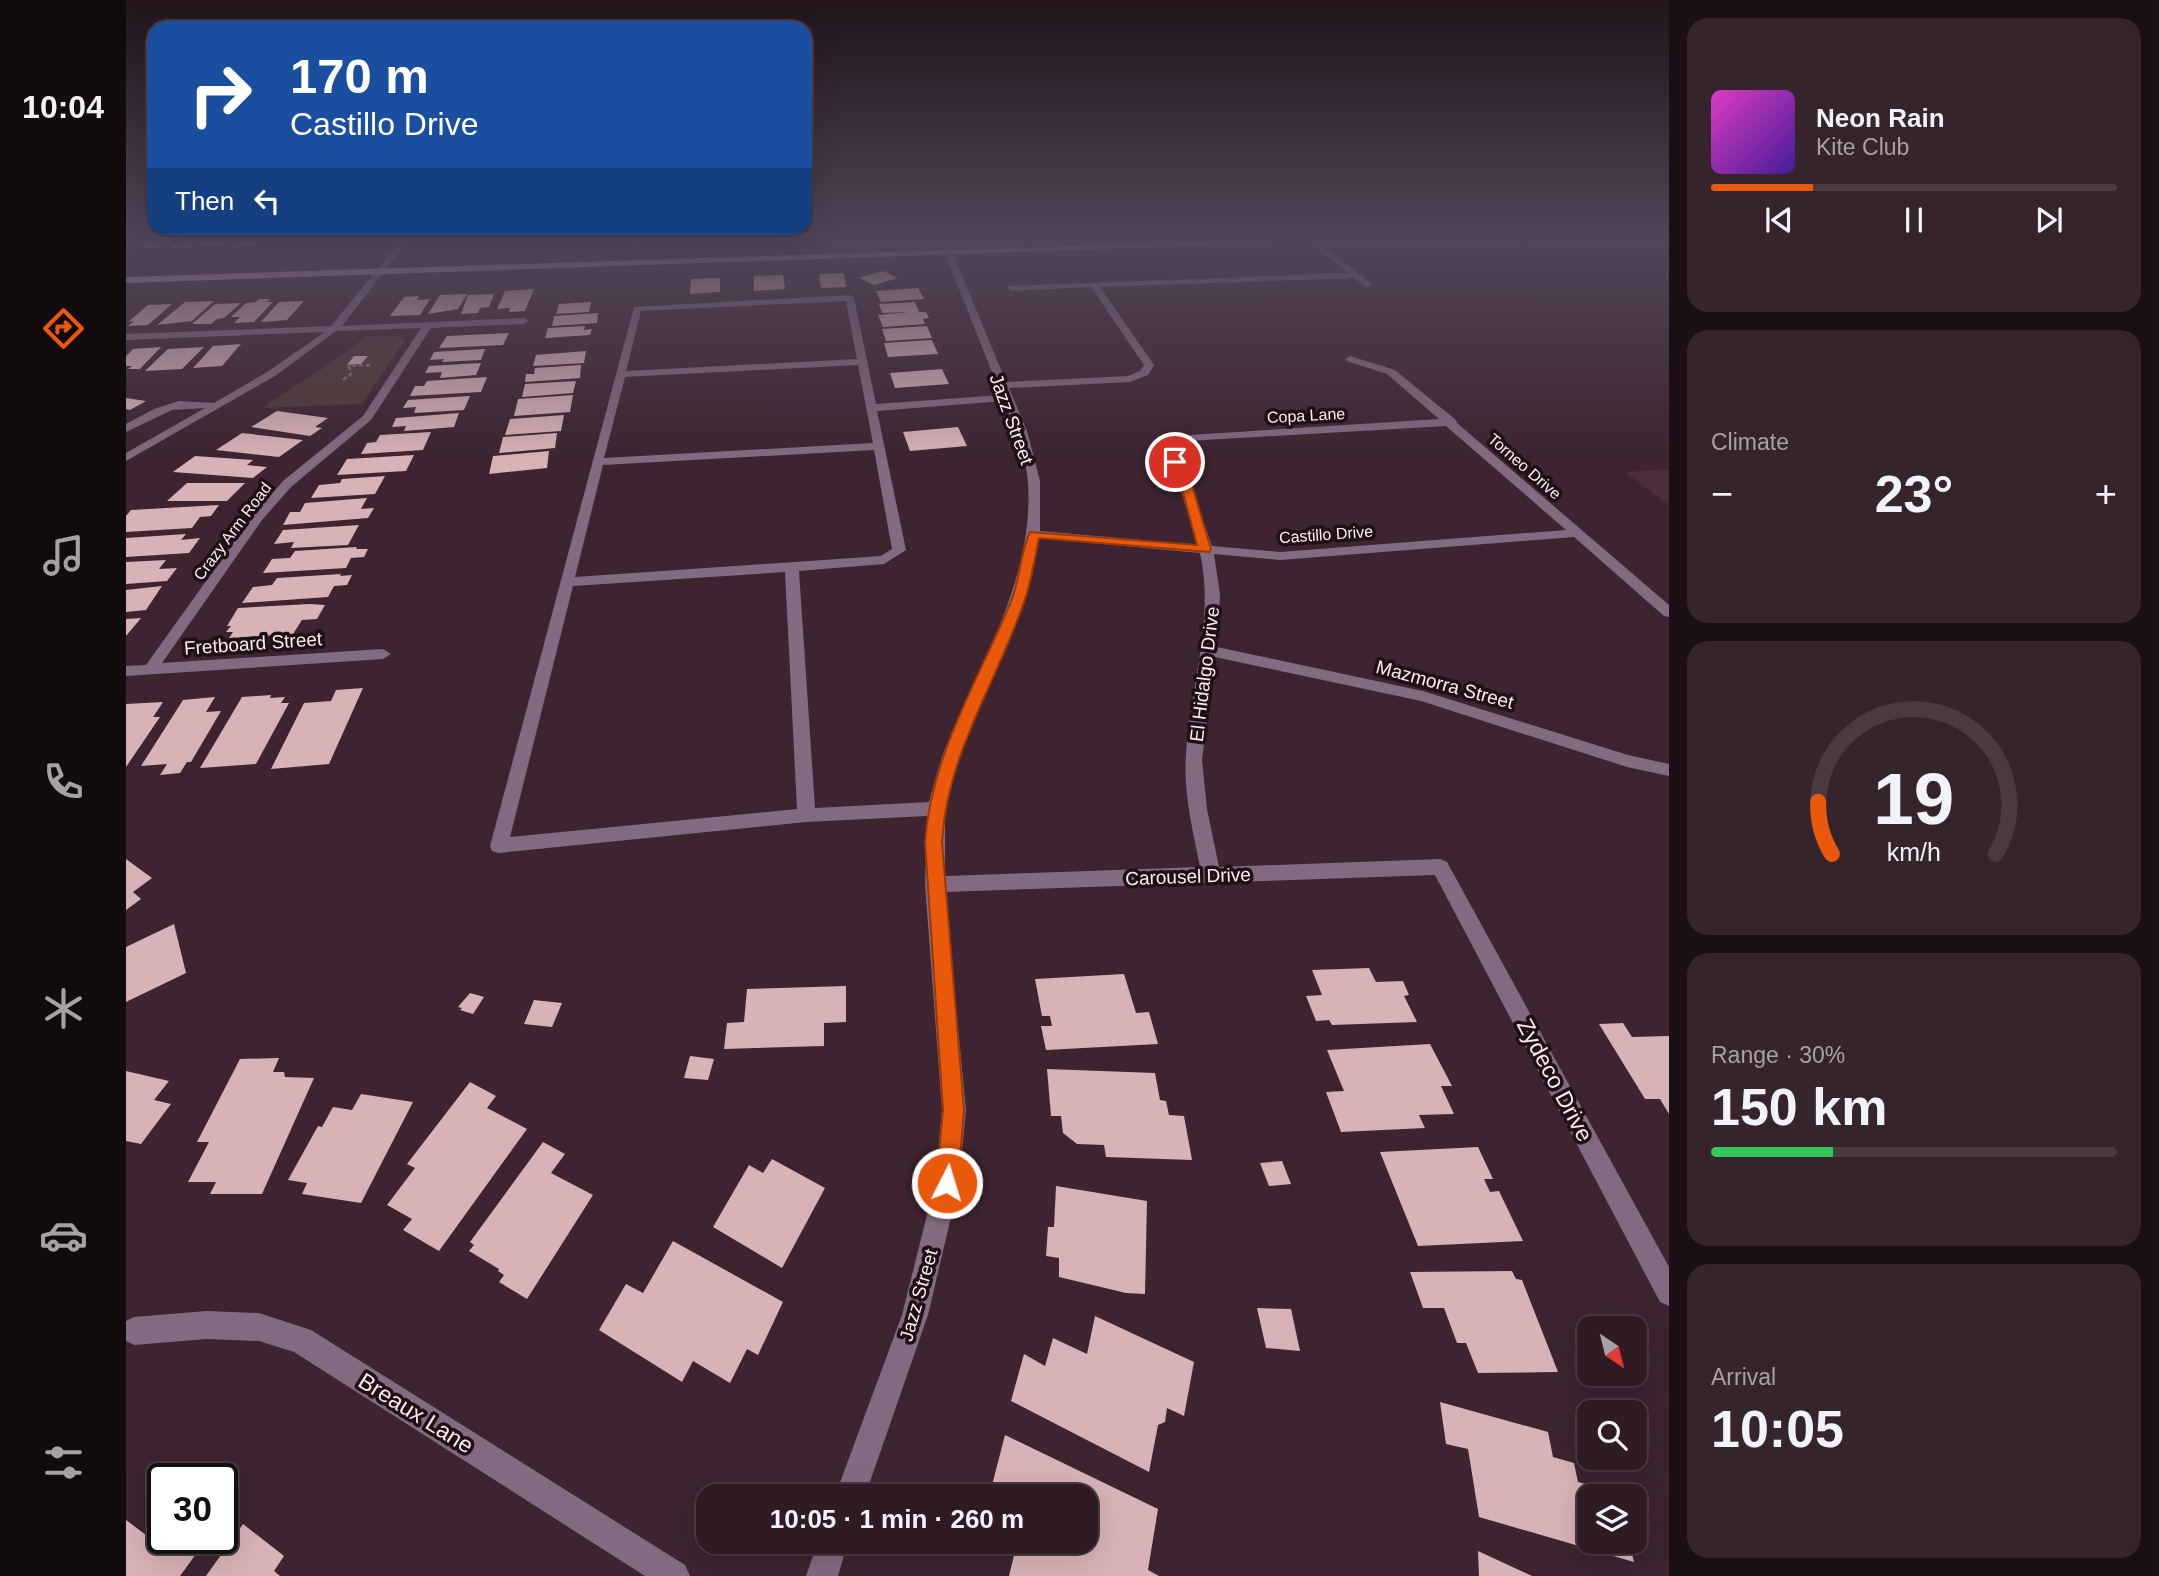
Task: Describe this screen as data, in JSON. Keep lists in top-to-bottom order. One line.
{"streets":{"street":["Copa Lane","Jazz Street","Torneo Drive","Crazy Arm Road","Castillo Drive","Fretboard Street","El Hidalgo Drive","Mazmorra Street","Carousel Drive","Zydeco Drive","Breaux Lane"]},"crossings":[["Copa Lane","Torneo Drive"],["Copa Lane","El Hidalgo Drive"],["Jazz Street","Castillo Drive"],["Jazz Street","Carousel Drive"],["Torneo Drive","Castillo Drive"],["Crazy Arm Road","Fretboard Street"],["Castillo Drive","El Hidalgo Drive"],["El Hidalgo Drive","Mazmorra Street"],["El Hidalgo Drive","Carousel Drive"],["Carousel Drive","Zydeco Drive"]],"north":"bottom right","page":{"tabs":"10:04","turn":["170 m","Castillo Drive"],"song":["Neon Rain","Kite Club"],"then":"Then","tile":["Climate",["Range · 30%","150 km"],["Arrival","10:05"]],"heat":["−","23°","+"],"limit":"30","trip":"10:05 · 1 min · 260 m","gauge":["19","km/h"]}}
